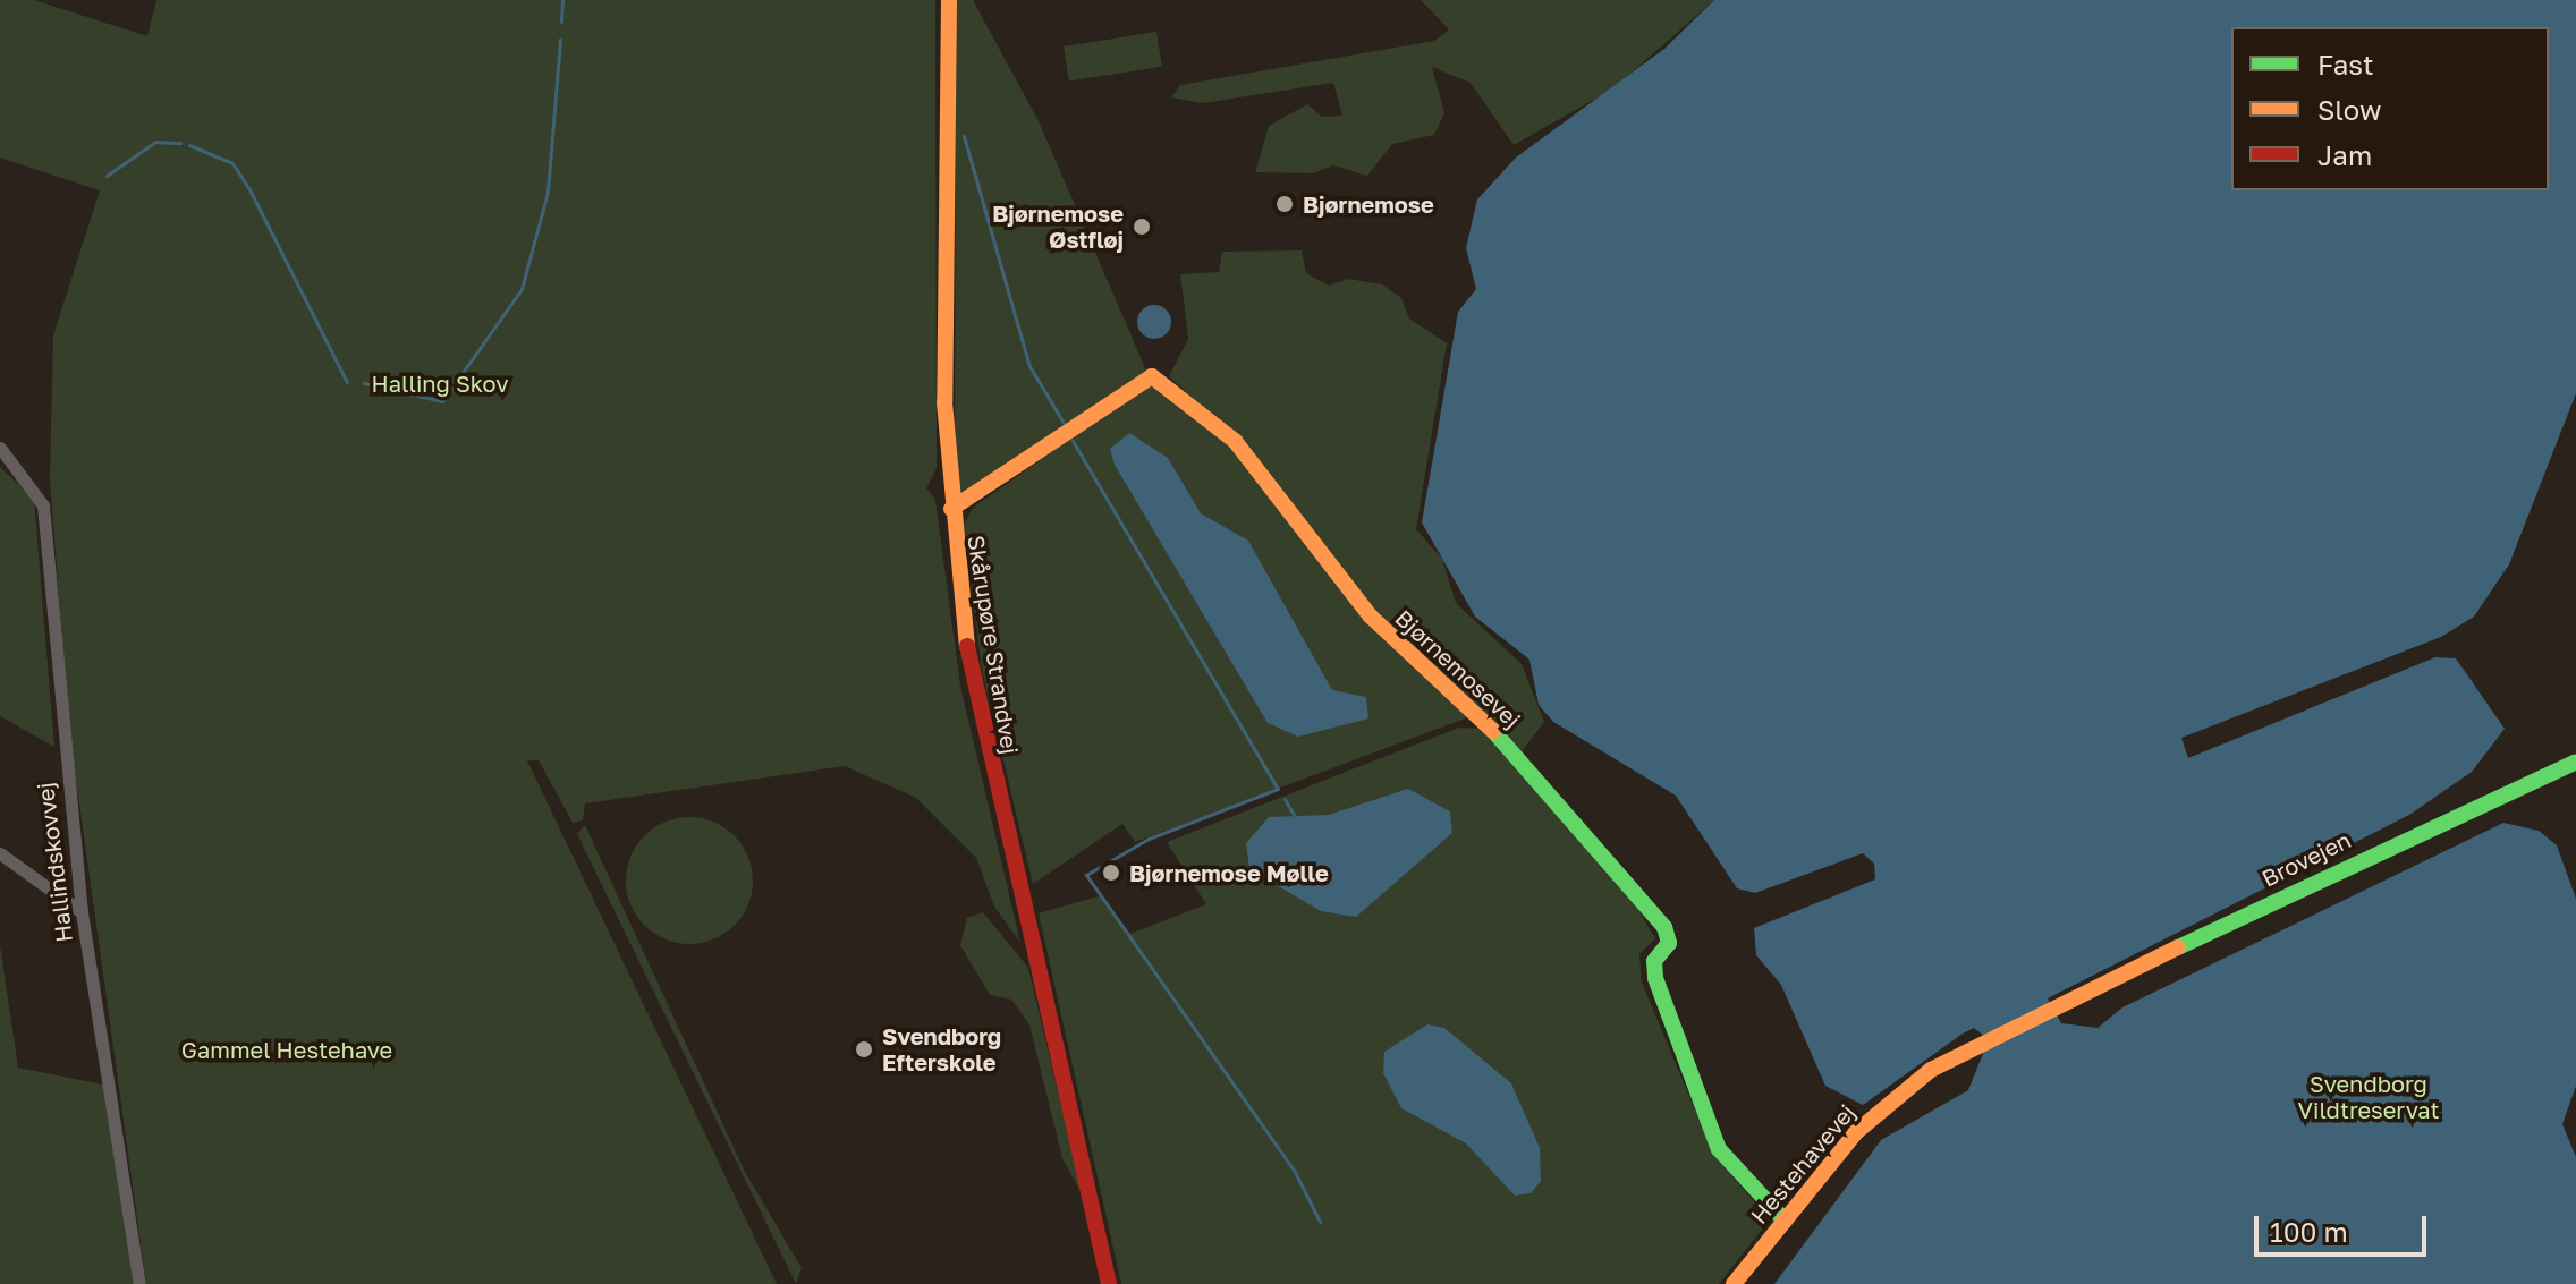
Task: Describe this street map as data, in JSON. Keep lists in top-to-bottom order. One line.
{"streets":{"street":["Skårupøre Strandvej","Bjørnemosevej","Brovejen","Hallindskovvej","Hestehavevej"]},"crossings":[["Skårupøre Strandvej","Bjørnemosevej"],["Bjørnemosevej","Hestehavevej"],["Brovejen","Hestehavevej"]],"parks":["Halling Skov","Gammel Hestehave","Svendborg Vildtreservat"],"places":["Bjørnemose","Bjørnemose Østfløj","Bjørnemose Mølle","Svendborg Efterskole"],"legend":["Fast","Slow","Jam"],"scale_bar":"100 m"}
